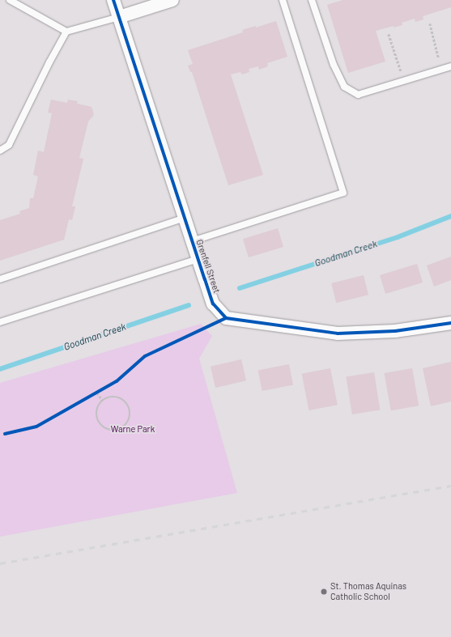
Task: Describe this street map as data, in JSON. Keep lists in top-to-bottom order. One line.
{"streets":{"street":["Grenfell Street"]},"water":["Goodman Creek"],"parks":["Warne Park"],"places":["St. Thomas Aquinas Catholic School"]}
